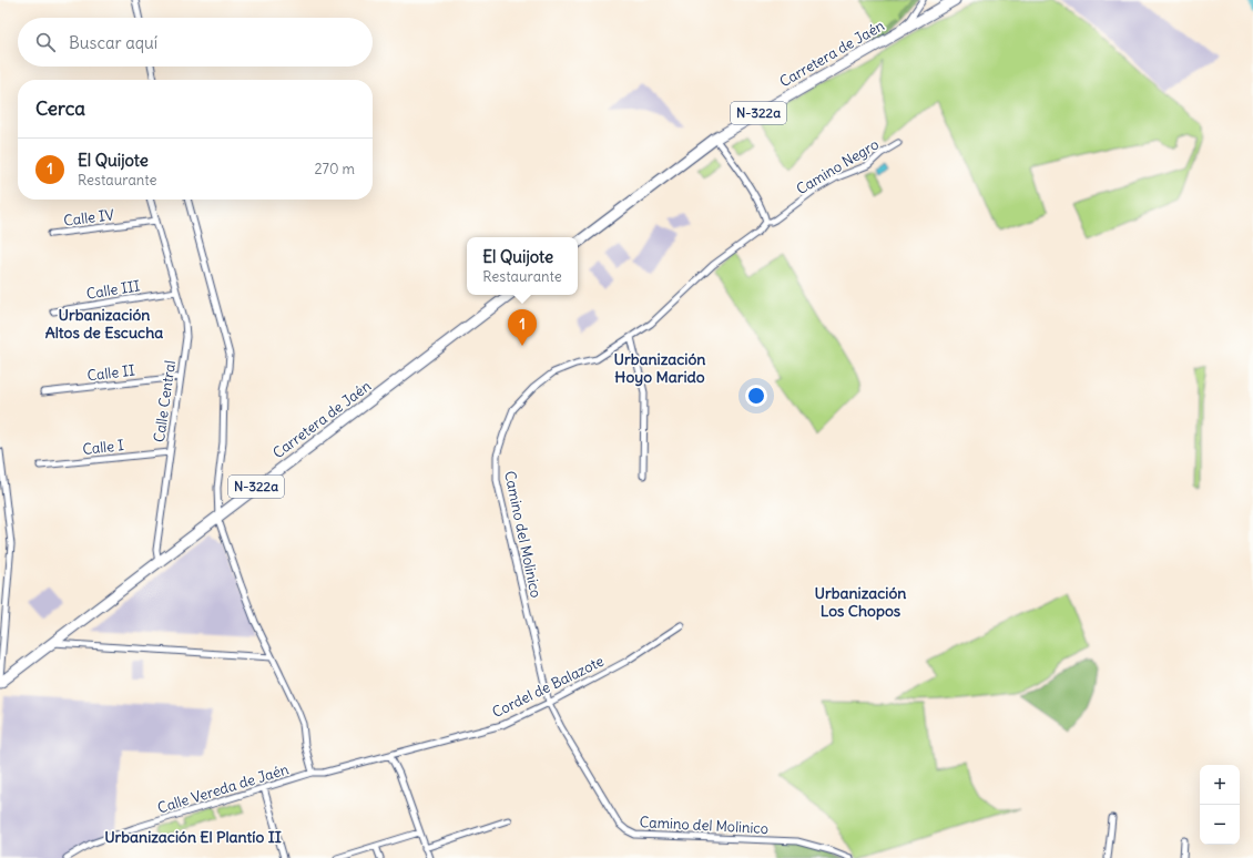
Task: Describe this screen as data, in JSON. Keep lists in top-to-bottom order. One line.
{"streets":{"highway":["Carretera de Jaén","N-322a"],"street":["Camino Negro","Calle IV","Calle III","Calle II","Calle Central","Calle I","Camino del Molinico","Cordel de Balazote","Calle Vereda de Jaén"]},"crossings":[["Carretera de Jaén","Calle Central"],["Camino Negro","Camino del Molinico"],["Calle IV","Calle Central"],["Calle III","Calle Central"],["Calle II","Calle Central"],["Calle Central","Calle I"],["Camino del Molinico","Cordel de Balazote"],["Cordel de Balazote","Calle Vereda de Jaén"]],"districts":["Urbanización Altos de Escucha","Urbanización Hoyo Marido","Urbanización Los Chopos","Urbanización El Plantío II"],"page":{"search":"Buscar aquí","heading":"Cerca","list":[{"mark":"1","name":"El Quijote","note":"Restaurante","value":"270 m"}],"popup":["El Quijote","Restaurante"],"pins":"1","map_buttons":["+","−"]}}
